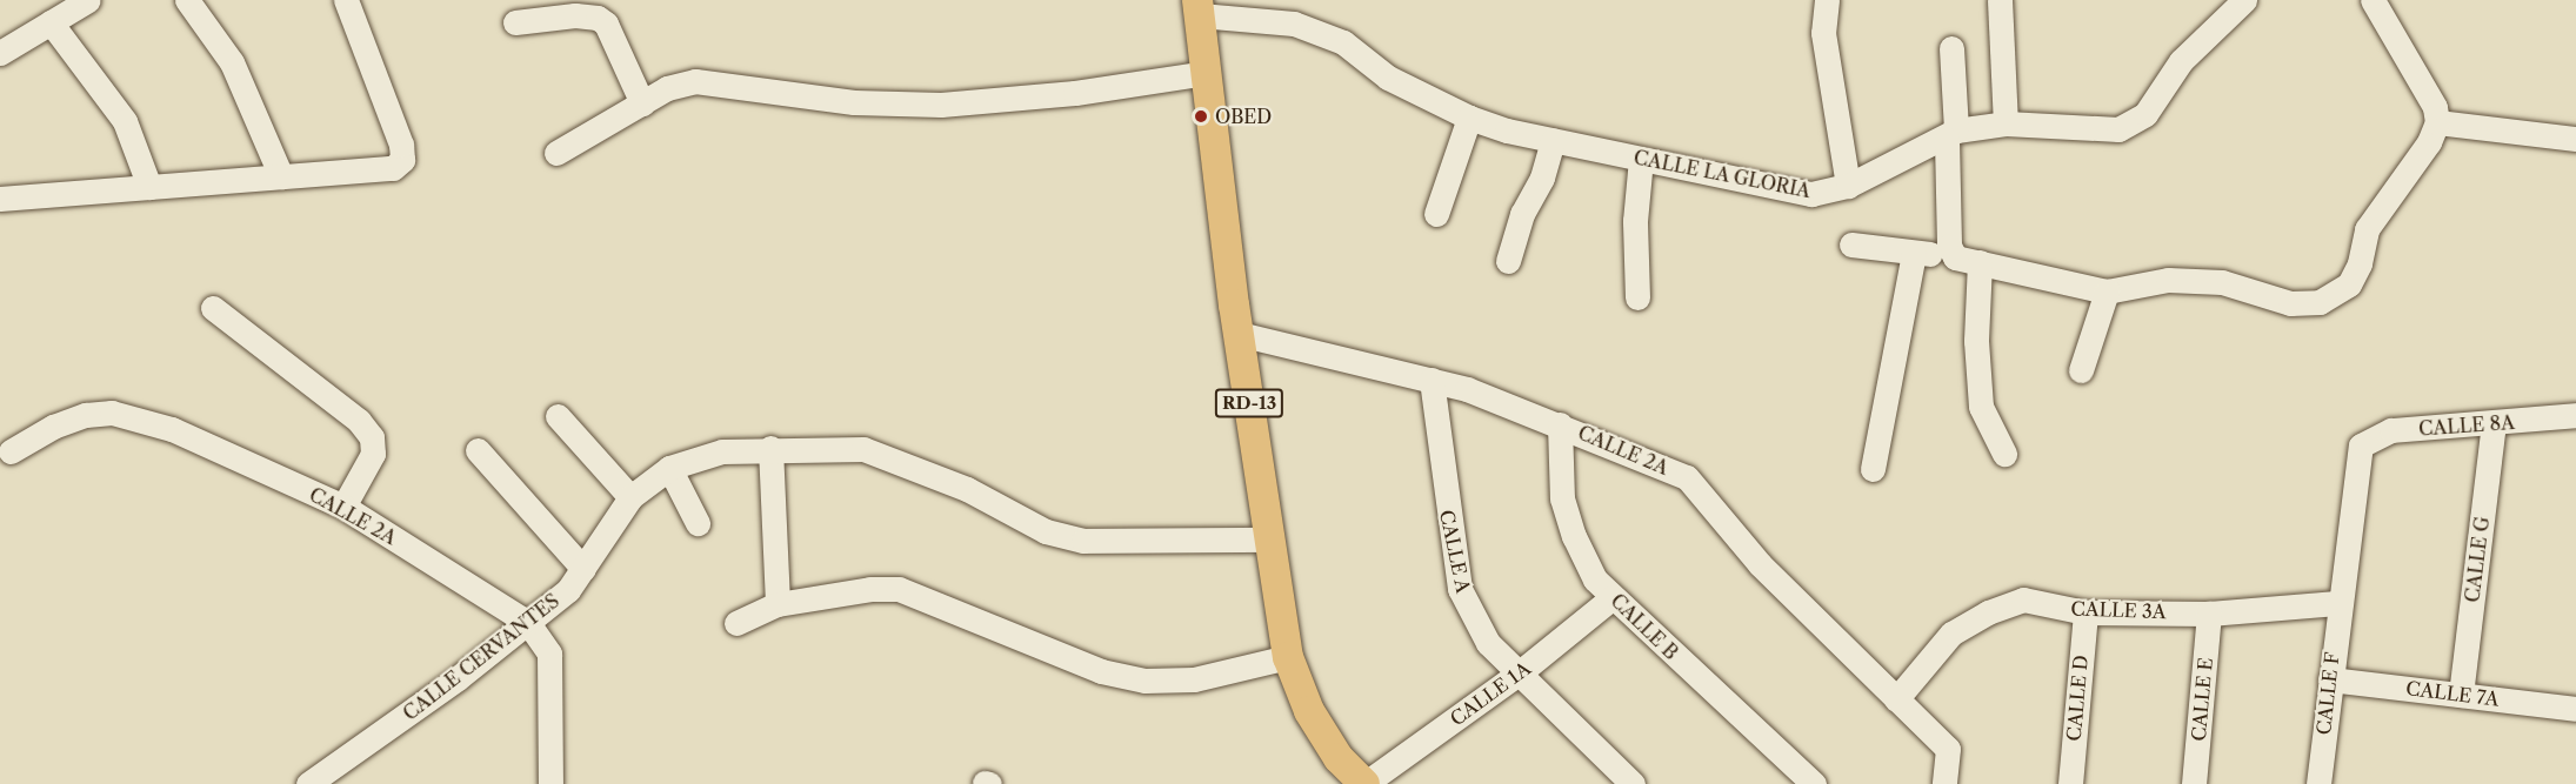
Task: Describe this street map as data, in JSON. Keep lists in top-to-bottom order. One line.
{"streets":{"main road":["RD-13"],"street":["CALLE LA GLORIA","CALLE 8A","CALLE 2A","CALLE A","CALLE G","CALLE 3A","CALLE B","CALLE CERVANTES","CALLE 1A","CALLE F","CALLE 7A","CALLE D","CALLE E"]},"crossings":[["CALLE LA GLORIA","RD-13"],["RD-13","CALLE 2A"],["RD-13","CALLE CERVANTES"],["RD-13","CALLE 1A"],["CALLE 8A","CALLE G"],["CALLE 8A","CALLE F"],["CALLE 2A","CALLE A"],["CALLE 2A","CALLE 3A"],["CALLE 2A","CALLE B"],["CALLE 2A","CALLE CERVANTES"],["CALLE A","CALLE 1A"],["CALLE G","CALLE 7A"],["CALLE 3A","CALLE F"],["CALLE 3A","CALLE D"],["CALLE 3A","CALLE E"],["CALLE B","CALLE 1A"],["CALLE F","CALLE 7A"]],"places":["OBED"]}
